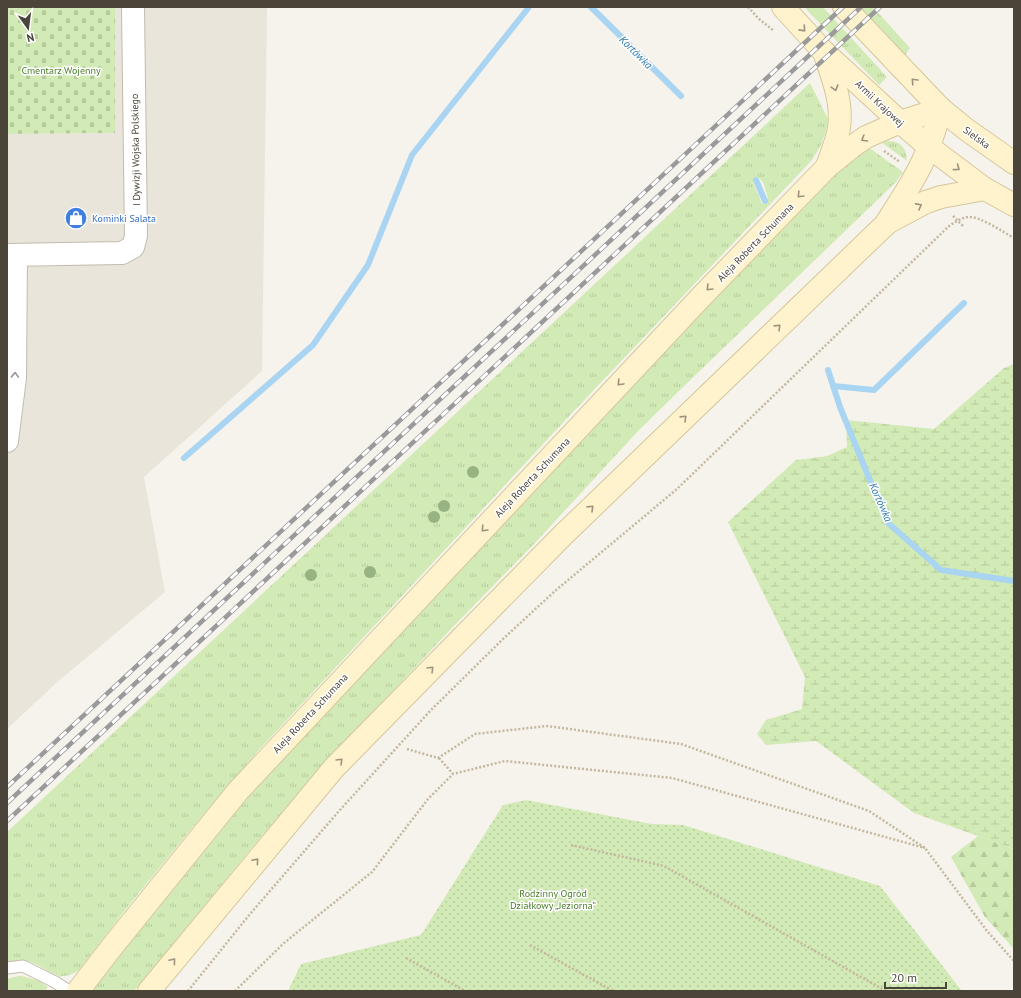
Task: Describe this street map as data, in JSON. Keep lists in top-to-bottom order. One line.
{"streets":{"main road":["Armii Krajowej","Sielska","Aleja Roberta Schumana"],"street":["I Dywizji Wojska Polskiego"]},"crossings":[["Armii Krajowej","Aleja Roberta Schumana"],["Sielska","Aleja Roberta Schumana"]],"one_way":["Armii Krajowej"],"water":["Kortówka"],"parks":["Cmentarz Wojenny","Rodzinny Ogród Działkowy „Jeziorna”"],"places":{"shop":["Kominki Salata"]},"scale_bar":"20 m","north":"bottom"}
